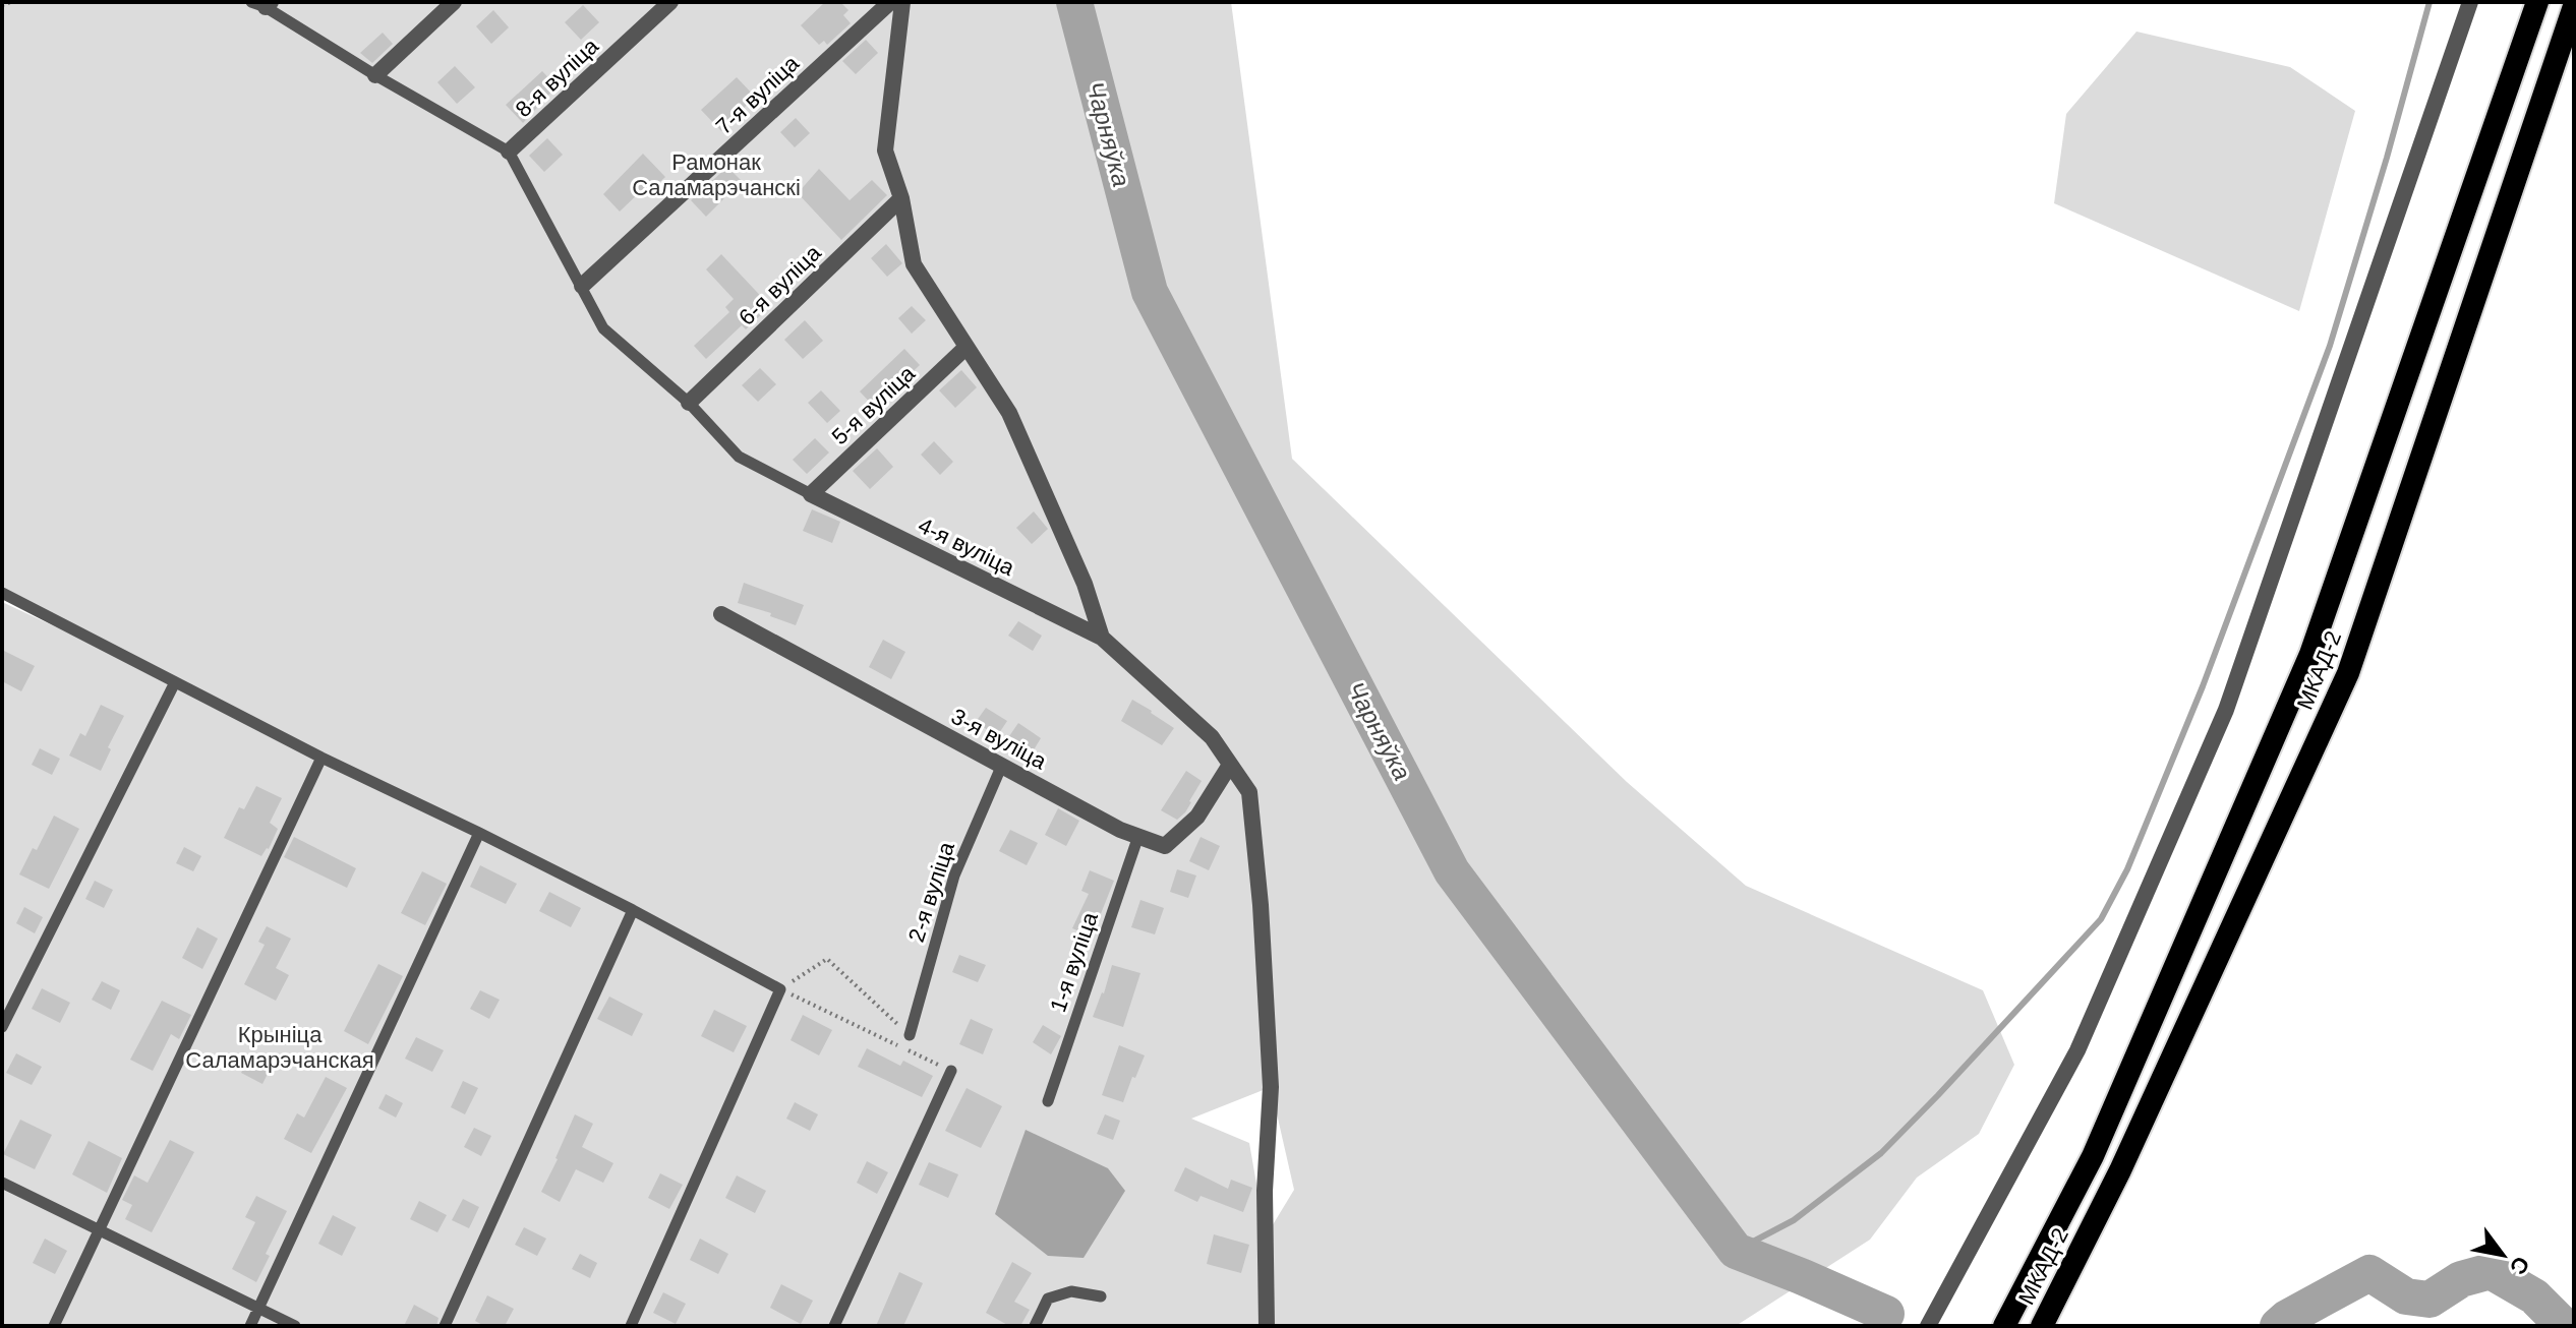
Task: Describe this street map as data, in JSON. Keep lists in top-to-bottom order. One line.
{"streets":{"highway":["МКАД-2"],"street":["8-я вуліца","7-я вуліца","6-я вуліца","5-я вуліца","4-я вуліца","3-я вуліца"],"lane":["2-я вуліца","1-я вуліца"]},"crossings":[["5-я вуліца","4-я вуліца"],["3-я вуліца","2-я вуліца"],["3-я вуліца","1-я вуліца"]],"water":["Чарняўка"],"parks":["Рамонак Саламарэчанскі","Крыніца Саламарэчанская"],"north":"bottom right"}
